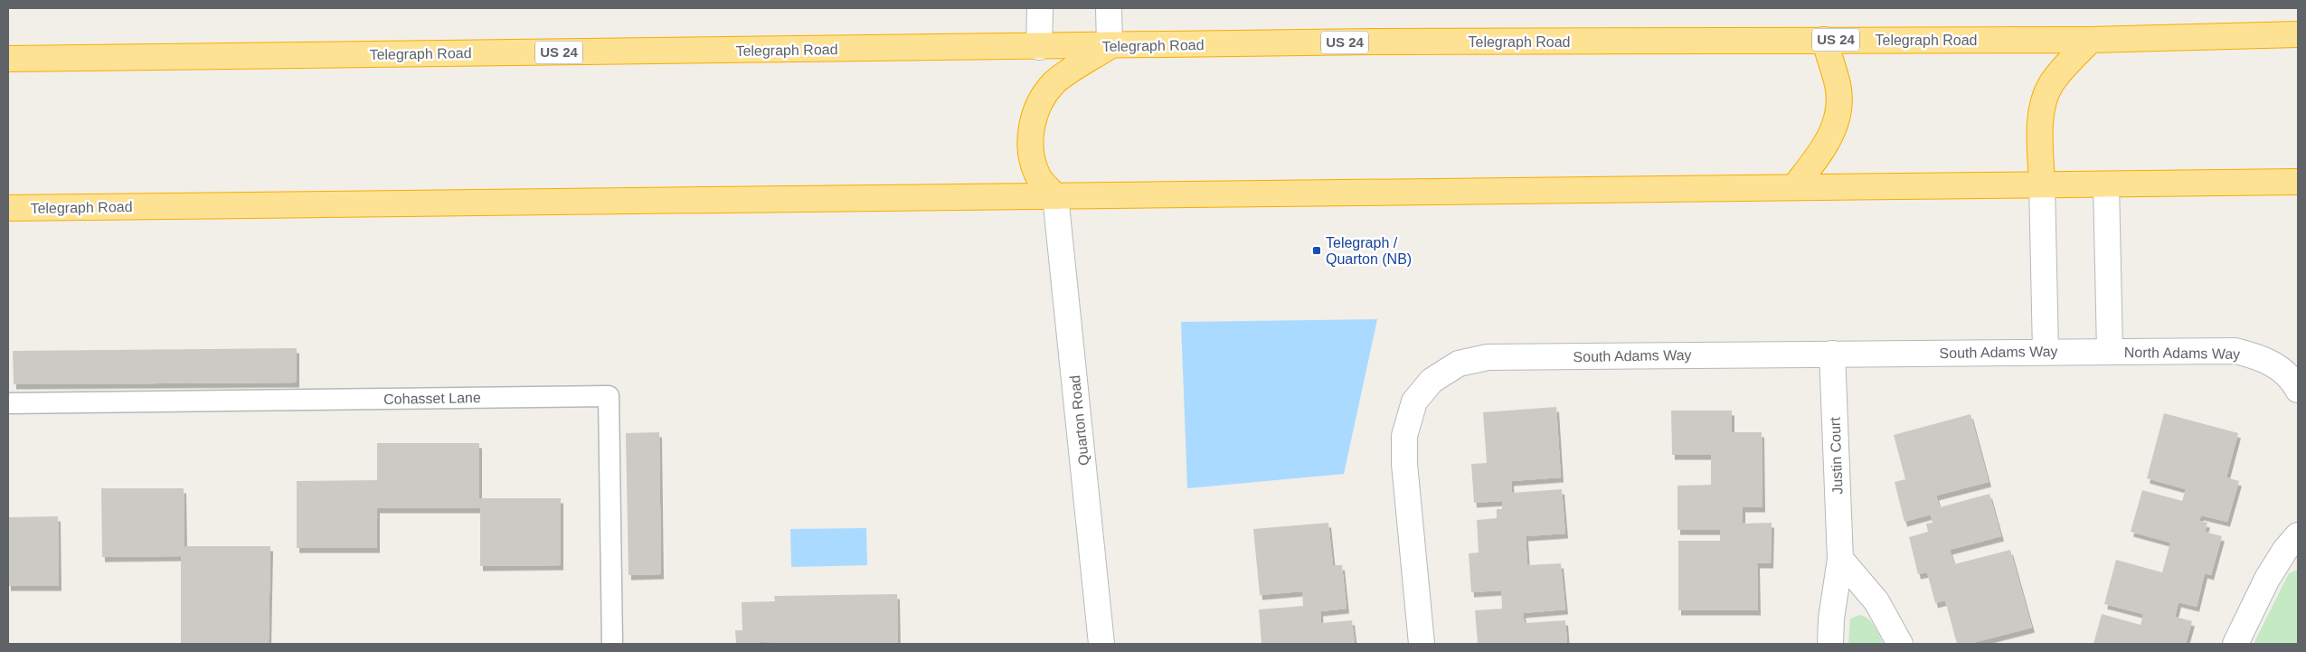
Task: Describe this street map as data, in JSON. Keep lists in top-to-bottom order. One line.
{"streets":{"highway":["US 24","Telegraph Road"],"street":["South Adams Way","North Adams Way","Quarton Road","Justin Court"],"lane":["Cohasset Lane"]},"crossings":[["Telegraph Road","North Adams Way"],["Telegraph Road","Quarton Road"],["South Adams Way","North Adams Way"],["South Adams Way","Justin Court"]],"places":{"transit":["Telegraph / Quarton (NB)"]}}
